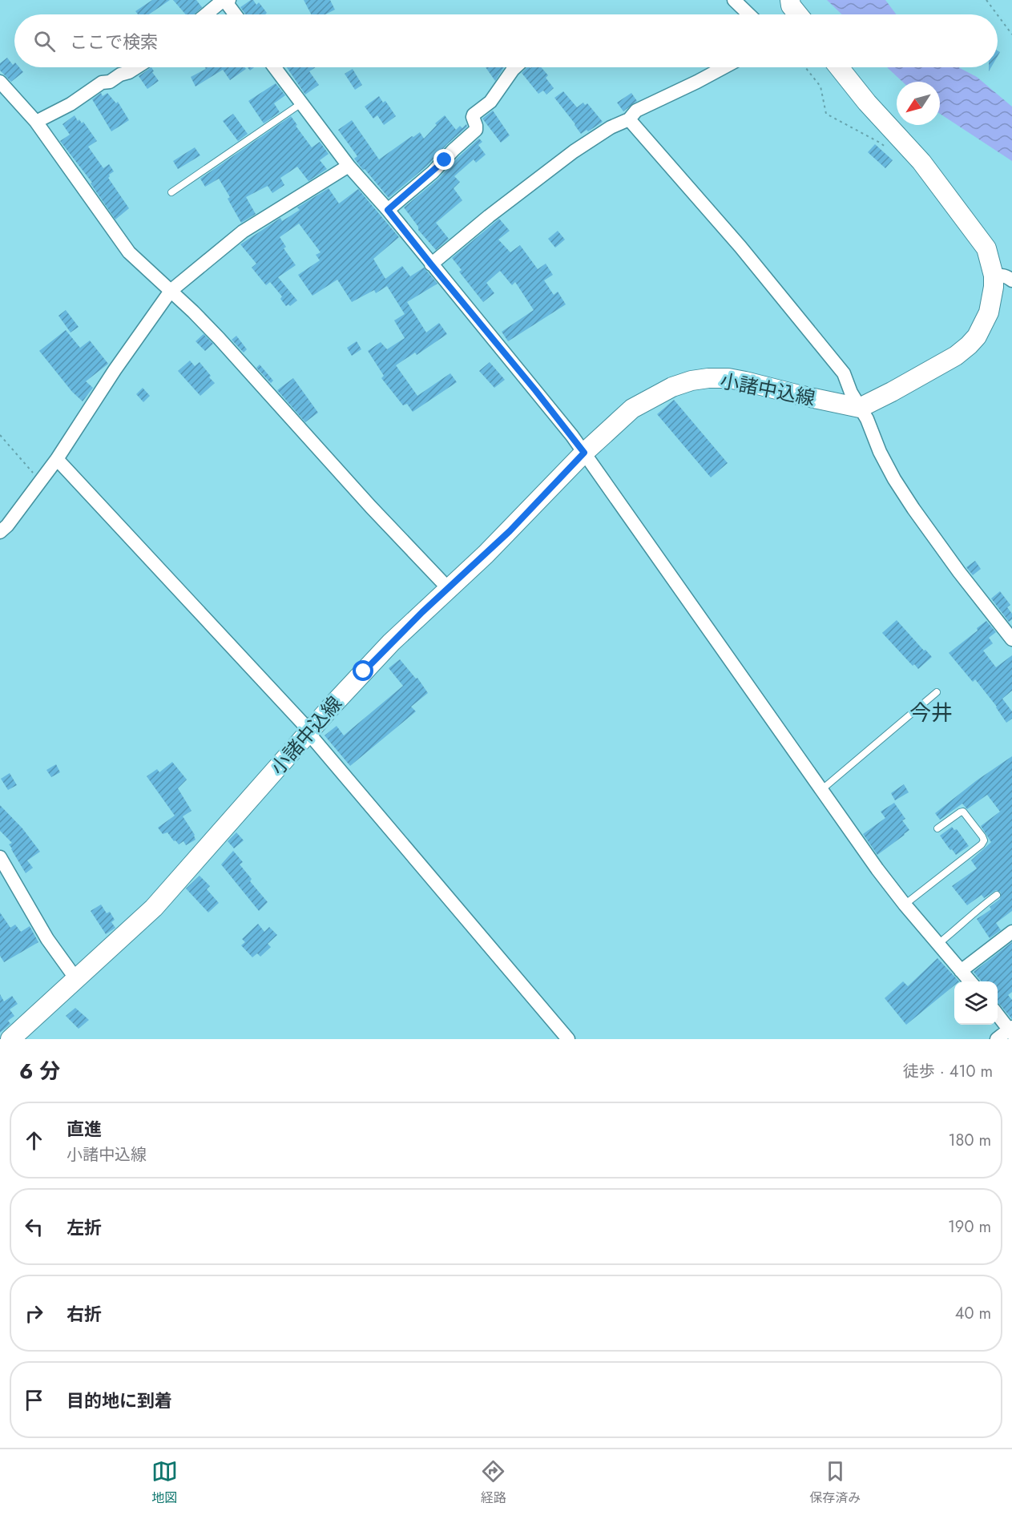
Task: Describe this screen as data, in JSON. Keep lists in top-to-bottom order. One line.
{"streets":{"main road":["小諸中込線"]},"districts":["今井"],"north":"bottom left","page":{"search":"ここで検索","heading":["6 分","徒歩 · 410 m"],"list":[["直進","小諸中込線","180 m"],["左折","190 m"],["右折","40 m"],"目的地に到着"],"nav":["地図","経路","保存済み"]}}
